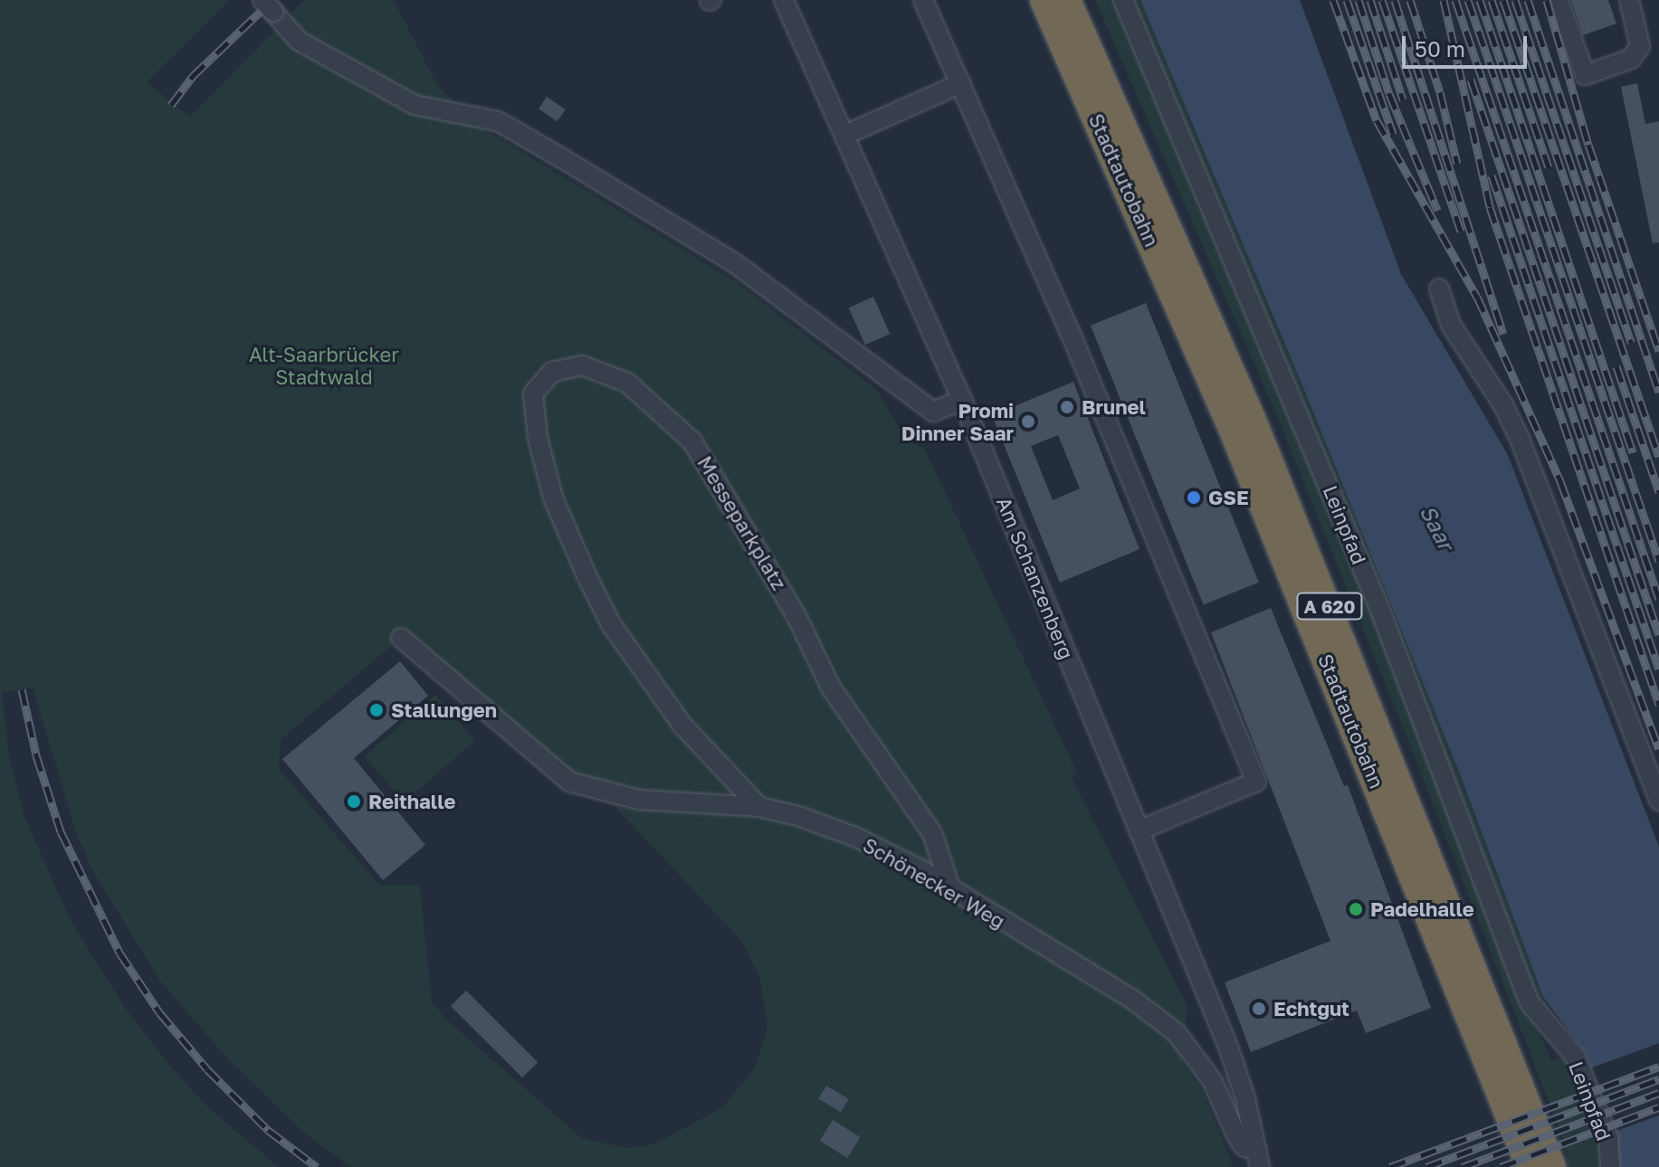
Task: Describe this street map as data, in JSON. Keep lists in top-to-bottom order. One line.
{"streets":{"highway":["Stadtautobahn","A 620"],"street":["Messeparkplatz","Leinpfad","Am Schanzenberg","Schönecker Weg"]},"crossings":[["Messeparkplatz","Schönecker Weg"],["Am Schanzenberg","Schönecker Weg"]],"water":["Saar"],"parks":["Alt-Saarbrücker Stadtwald"],"places":["Brunel","Promi Dinner Saar","GSE","Stallungen","Reithalle","Padelhalle","Echtgut"],"scale_bar":"50 m"}
